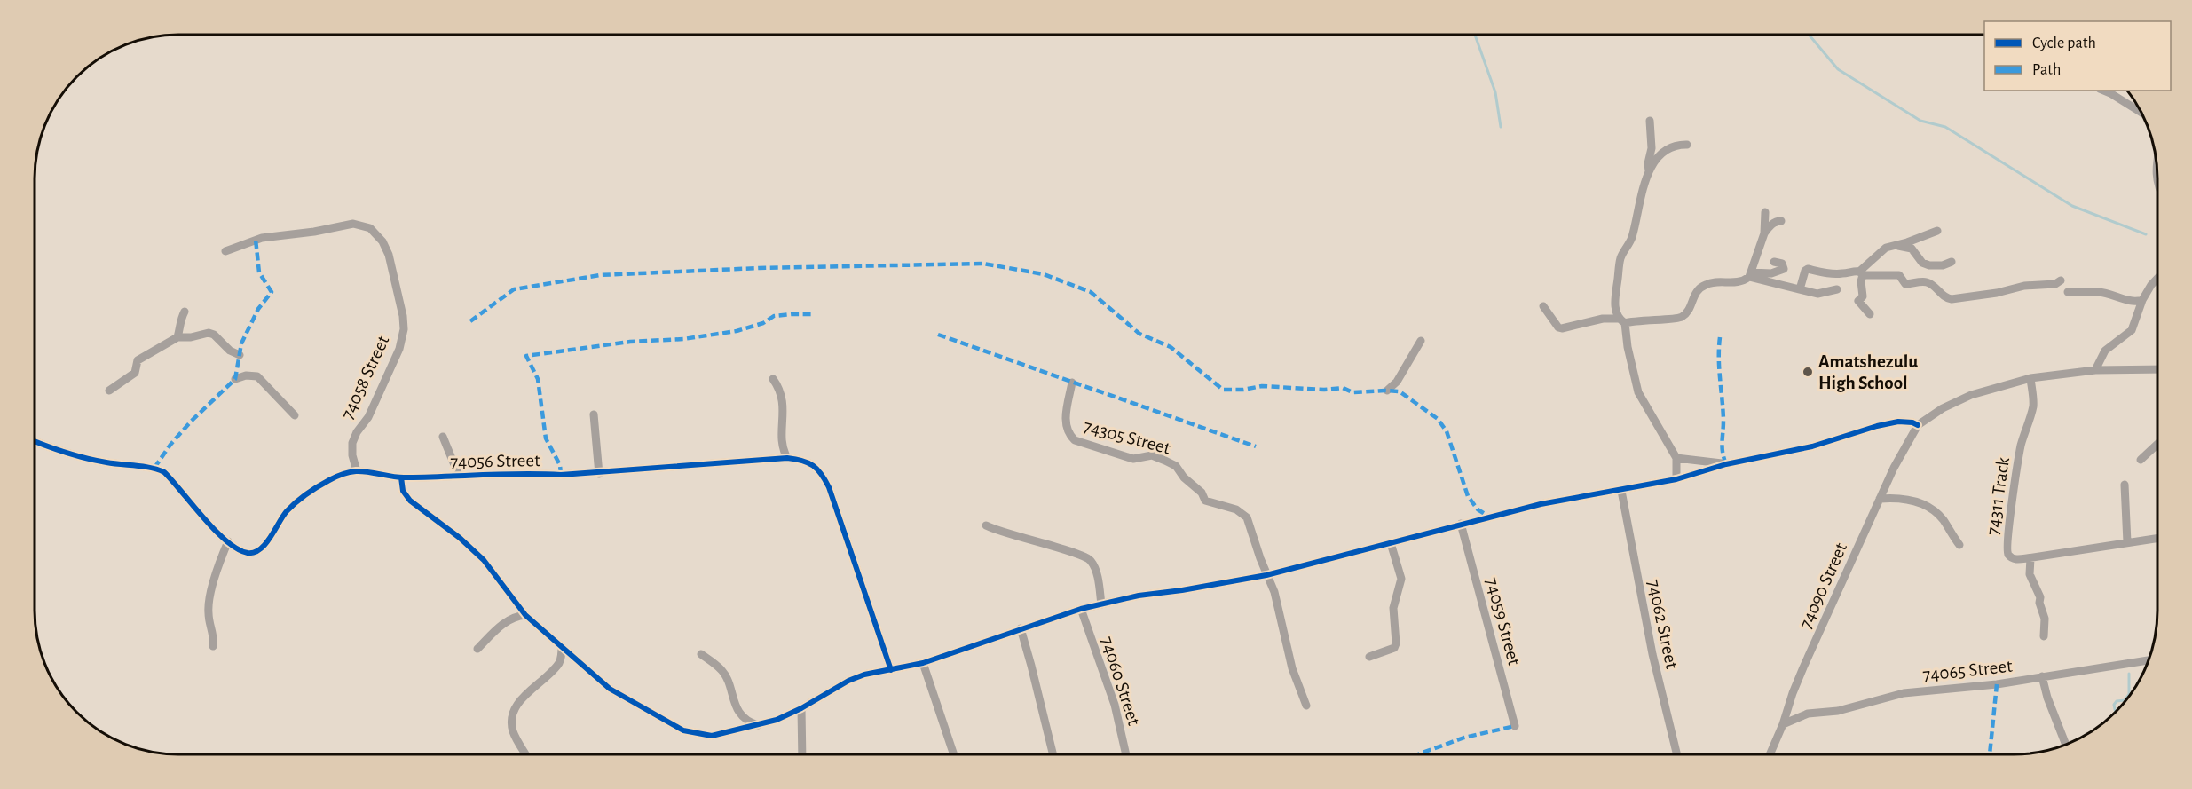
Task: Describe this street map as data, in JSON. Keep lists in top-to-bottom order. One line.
{"streets":{"street":["74058 Street","74305 Street","74056 Street","74311 Track","74090 Street","74059 Street","74062 Street","74065 Street","74060 Street"]},"crossings":[["74058 Street","74056 Street"],["74090 Street","74065 Street"]],"places":["Amatshezulu High School"],"legend":["Cycle path","Path"]}
